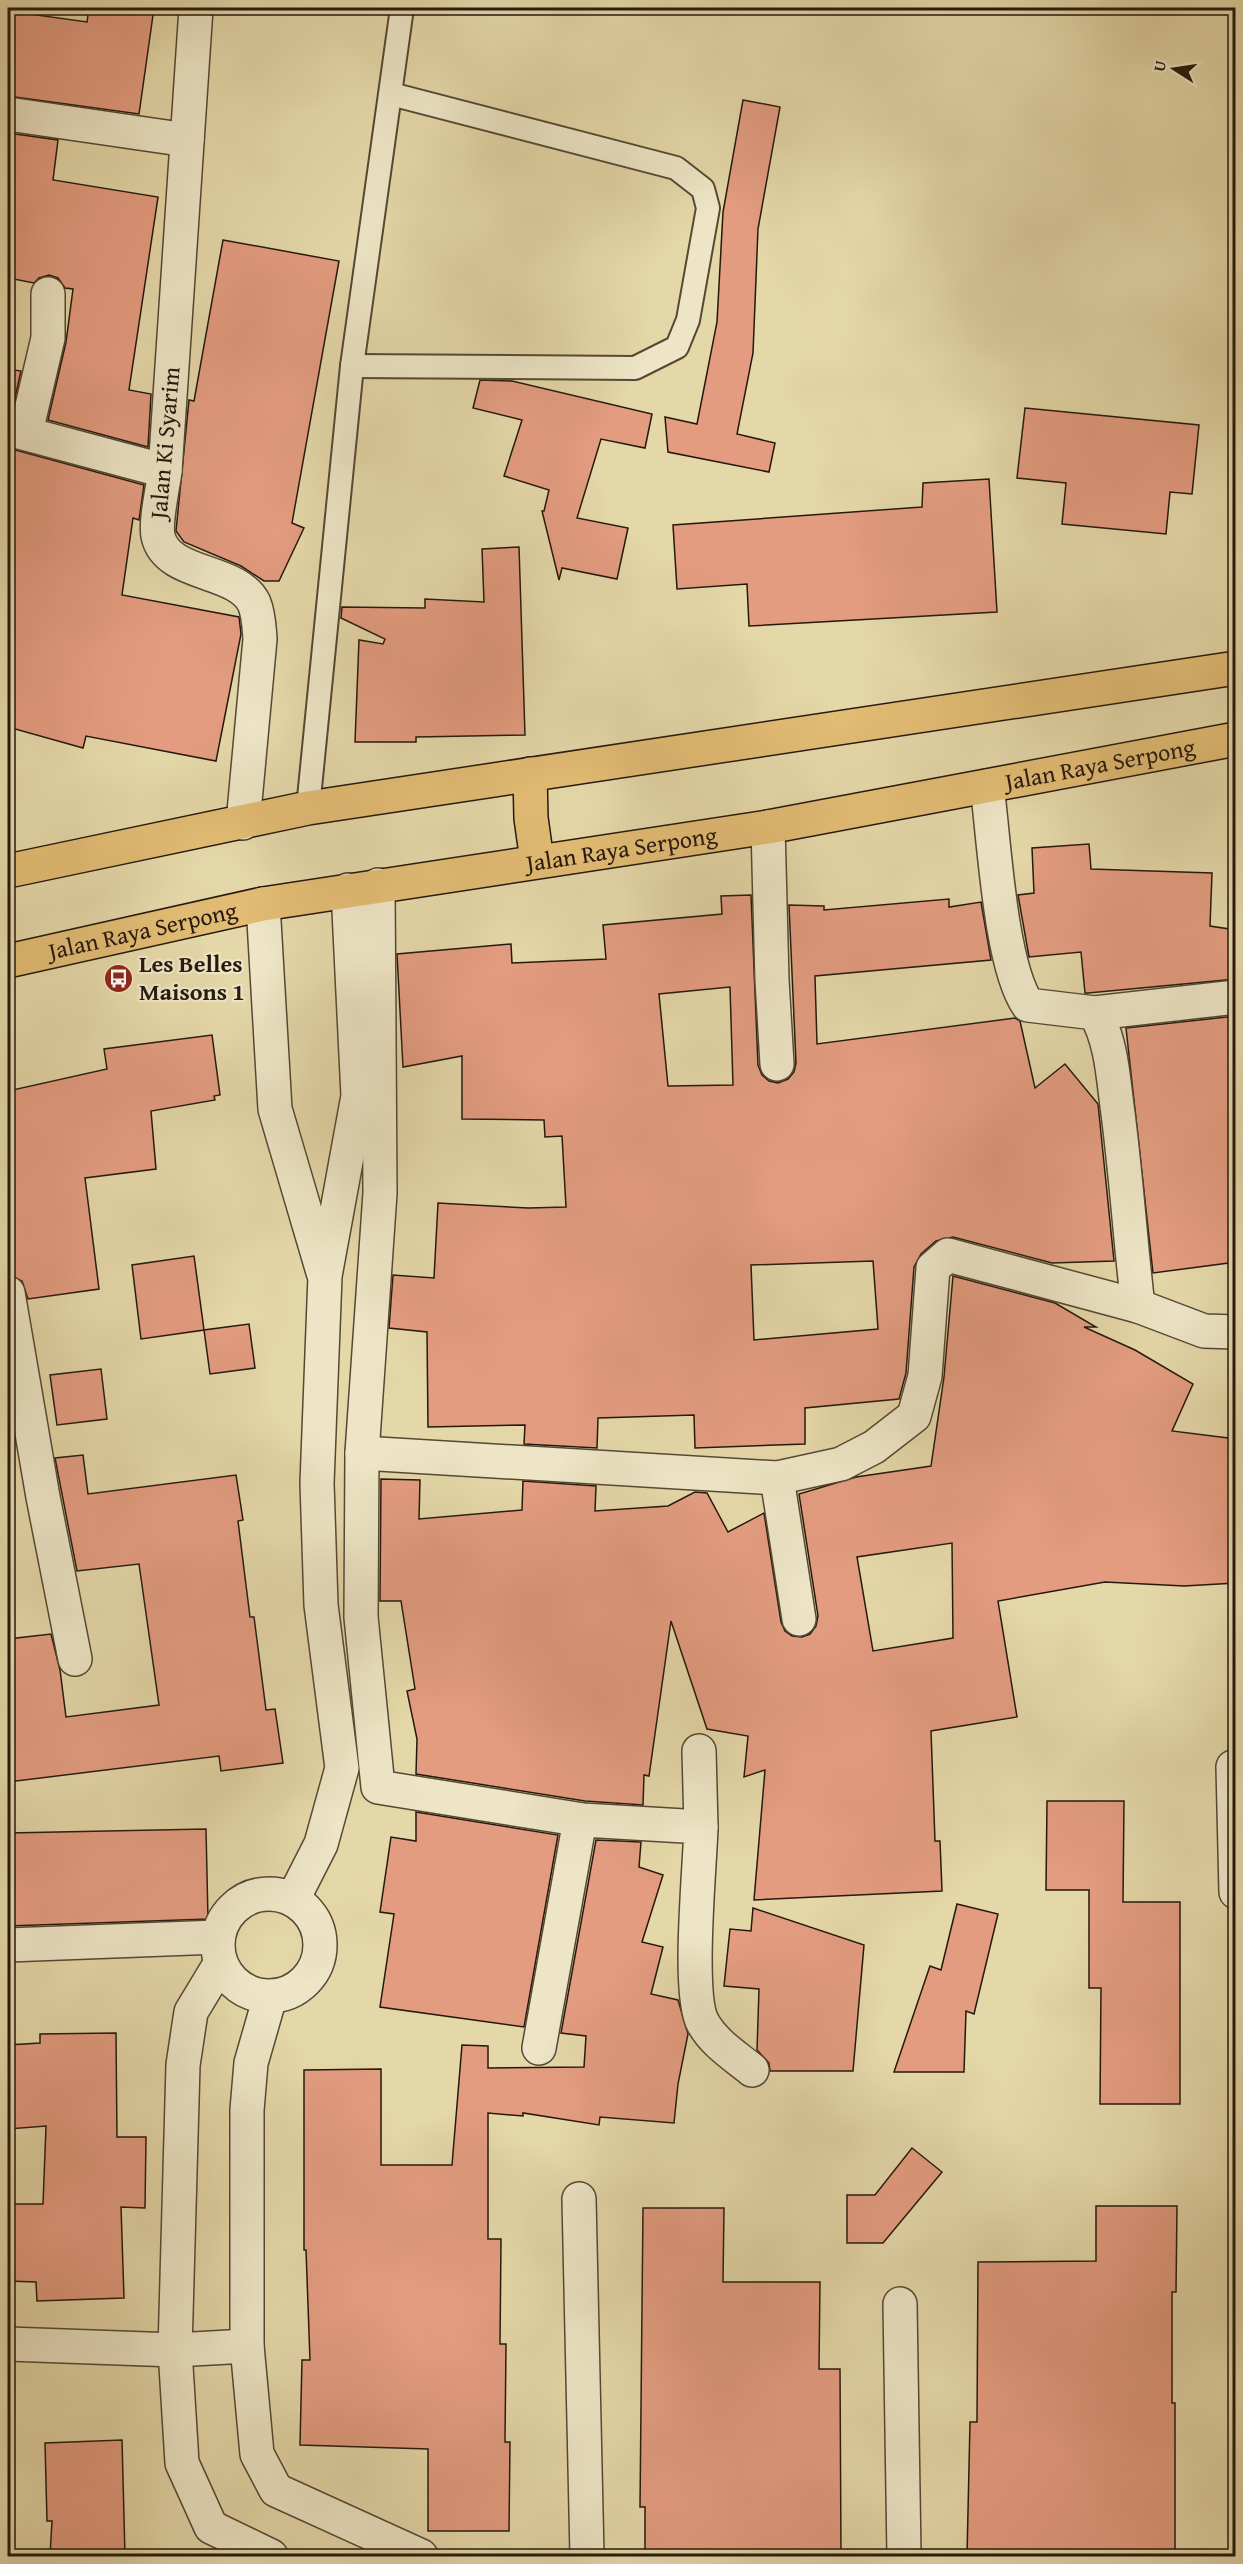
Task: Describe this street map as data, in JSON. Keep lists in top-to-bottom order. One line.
{"streets":{"main road":["Jalan Raya Serpong"],"street":["Jalan Ki Syarim"]},"places":{"bus stop":["Les Belles Maisons 1"]},"north":"left"}
